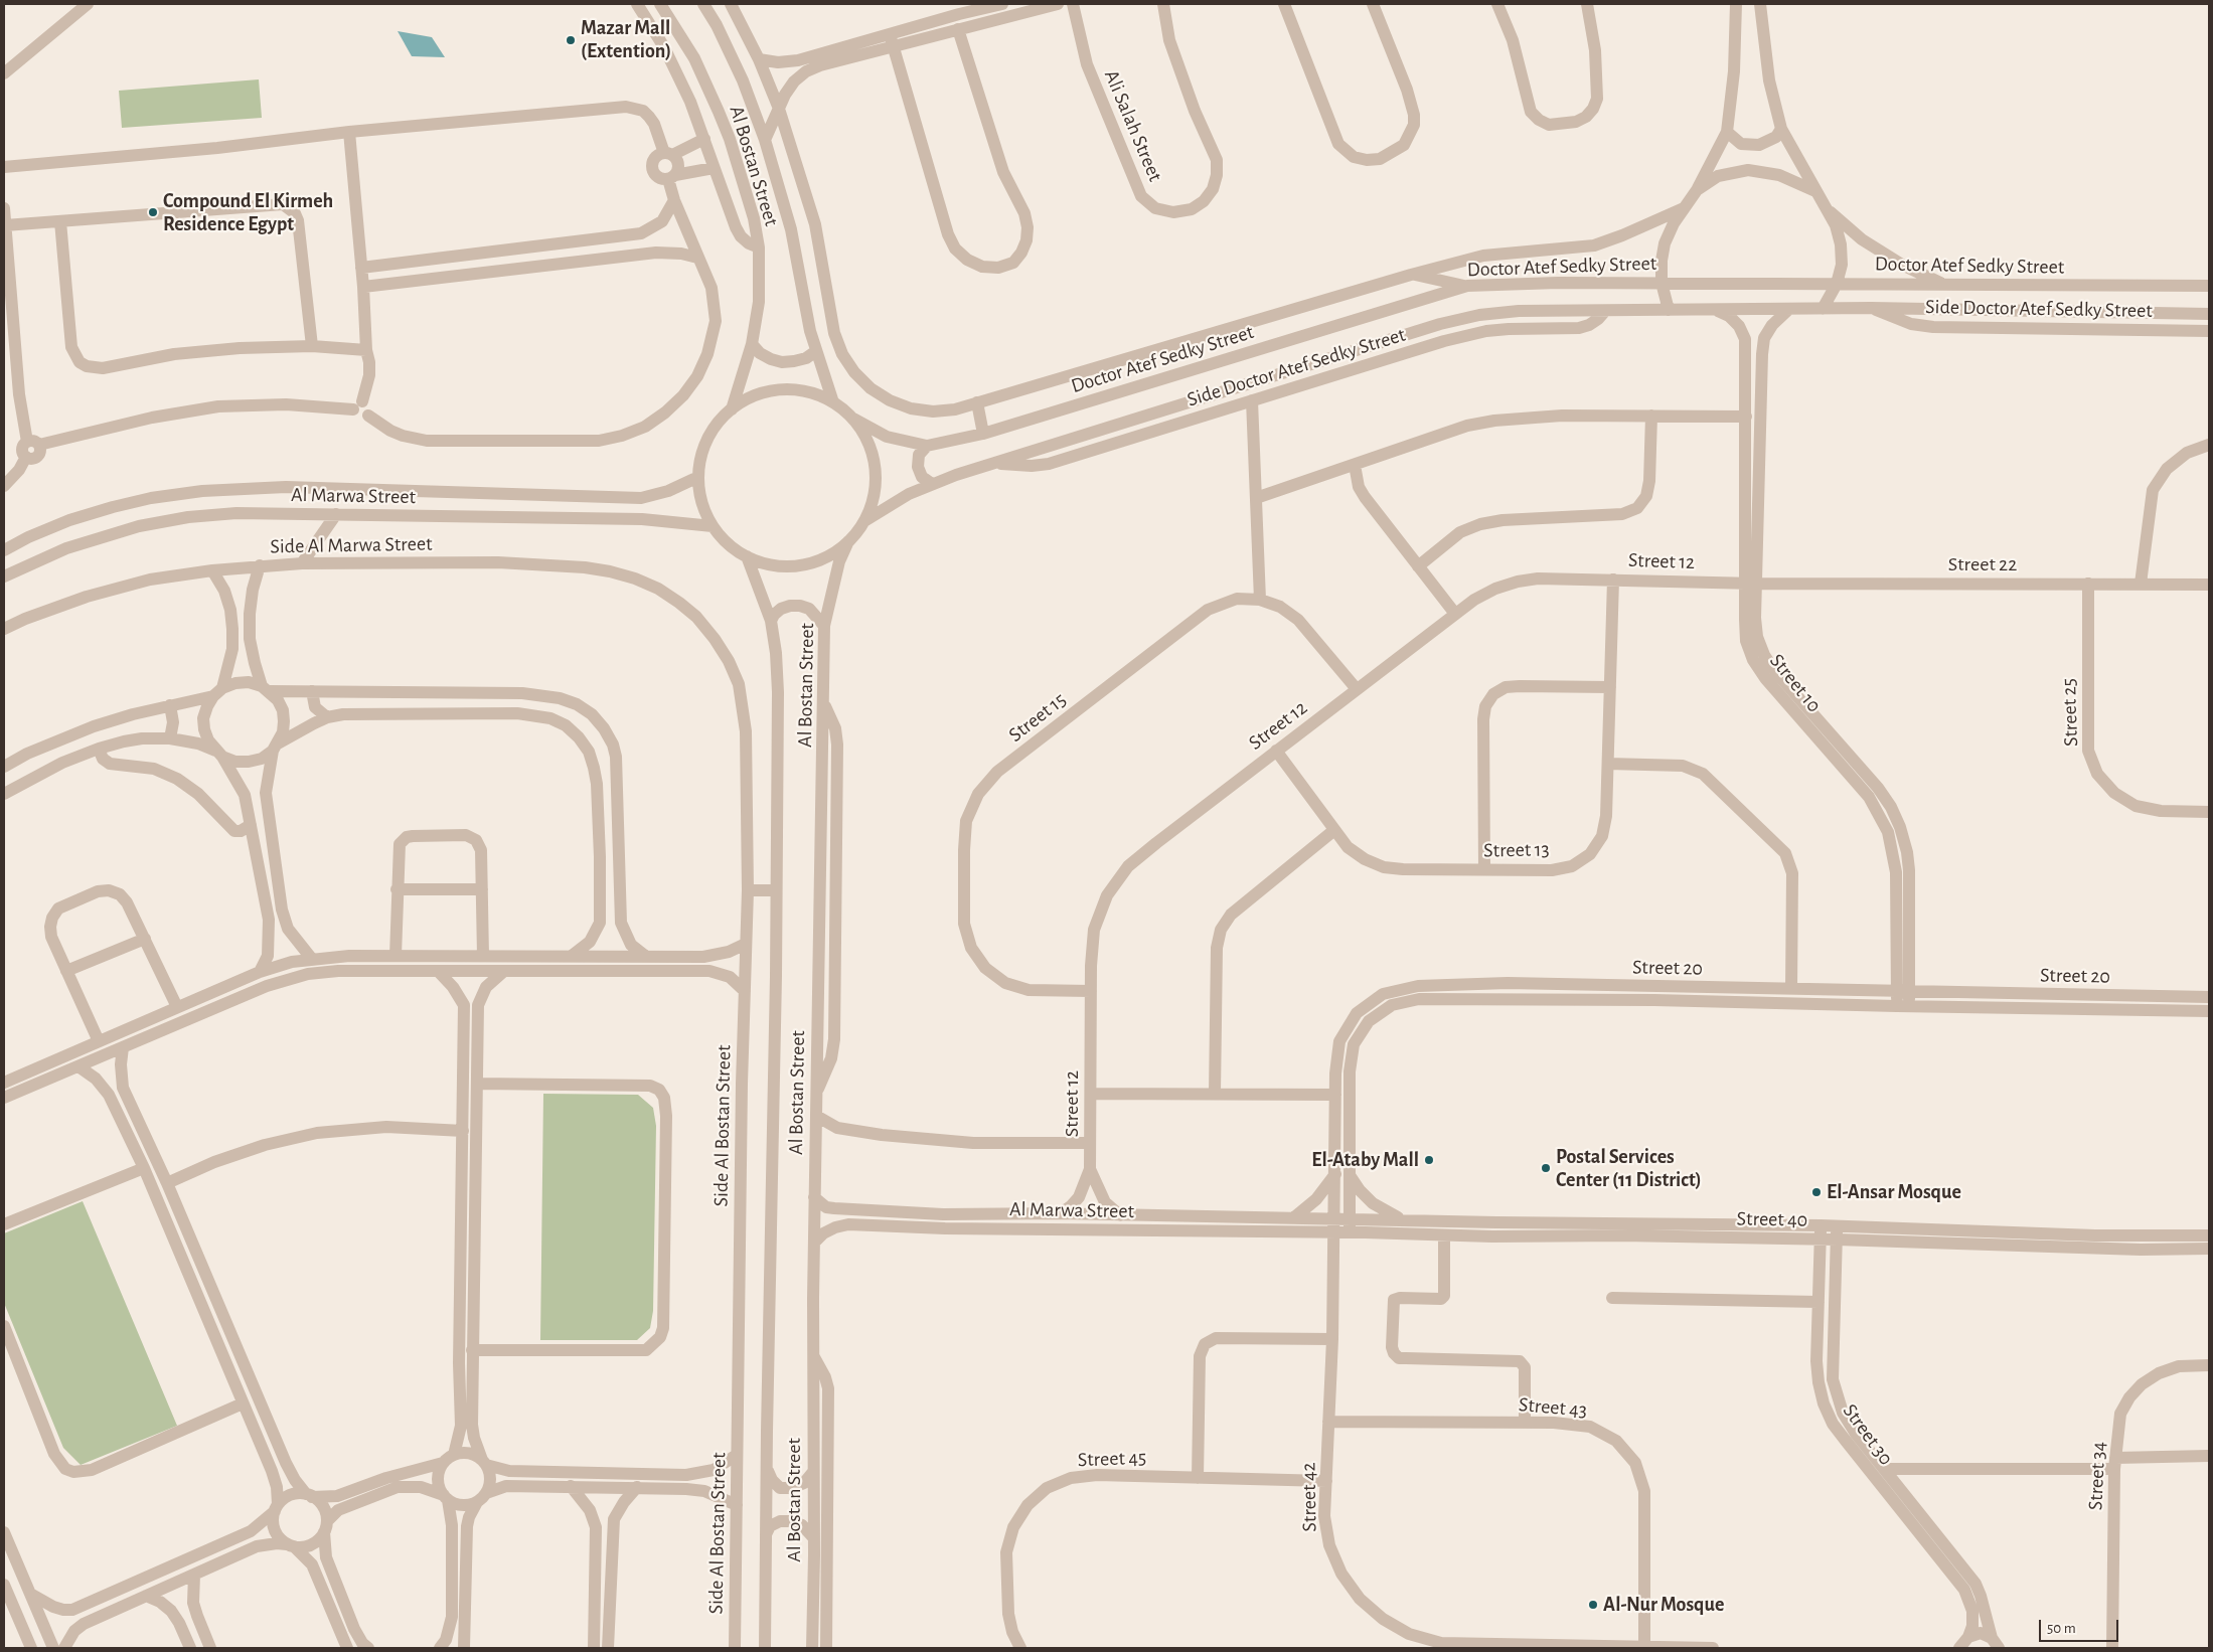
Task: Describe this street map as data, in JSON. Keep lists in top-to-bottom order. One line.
{"streets":{"street":["Ali Salah Street","Al Bostan Street","Doctor Atef Sedky Street","Side Doctor Atef Sedky Street","Al Marwa Street","Side Al Marwa Street","Street 12","Street 22","Street 10","Street 25","Street 15","Street 13","Street 20","Side Al Bostan Street","Street 40","Street 43","Street 30","Street 45","Street 34","Street 42"]},"crossings":[["Al Bostan Street","Doctor Atef Sedky Street"],["Al Bostan Street","Al Marwa Street"],["Doctor Atef Sedky Street","Al Marwa Street"],["Al Marwa Street","Street 12"],["Al Marwa Street","Street 20"],["Al Marwa Street","Street 40"],["Al Marwa Street","Street 42"],["Side Al Marwa Street","Side Al Bostan Street"],["Street 12","Street 22"],["Street 12","Street 10"],["Street 12","Street 15"],["Street 12","Street 13"],["Street 22","Street 10"],["Street 22","Street 25"],["Street 10","Street 20"],["Street 20","Street 40"],["Street 20","Street 42"],["Street 40","Street 30"],["Street 40","Street 42"],["Street 43","Street 42"],["Street 45","Street 42"]],"places":["Mazar Mall (Extention)","Compound El Kirmeh Residence Egypt","El-Ataby Mall","Postal Services Center (11 District)","El-Ansar Mosque","Al-Nur Mosque"],"scale_bar":"50 m"}
